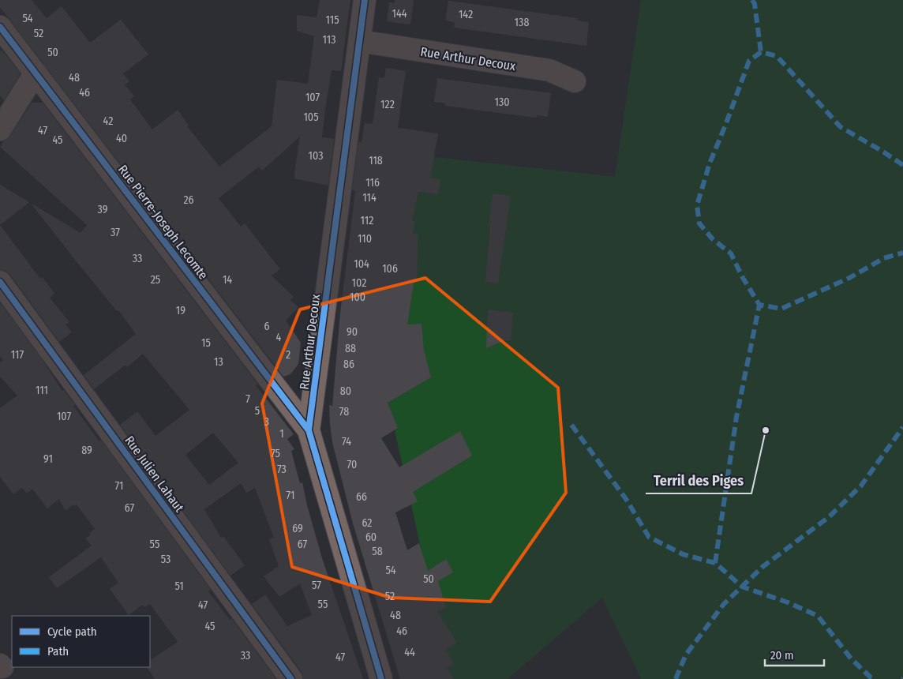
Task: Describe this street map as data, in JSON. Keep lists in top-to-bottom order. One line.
{"streets":{"street":["Rue Arthur Decoux","Rue Pierre-Joseph Lecomte","Rue Julien Lahaut"]},"crossings":[["Rue Arthur Decoux","Rue Pierre-Joseph Lecomte"]],"places":["Terril des Piges"],"house_numbers":["144","142","54","115","138","52","113","50","48","46","107","130","122","105","42","47","40","45","103","118","116","114","26","39","112","37","110","33","104","106","25","14","102","100","19","6","90","4","15","88","117","2","13","86","111","80","7","5","78","107","3","1","74","89","75","91","70","73","71","71","66","67","62","69","60","55","67","58","53","54","50","57","51","52","55","47","48","45","46","44","33","47"],"legend":["Cycle path","Path"],"scale_bar":"20 m"}
